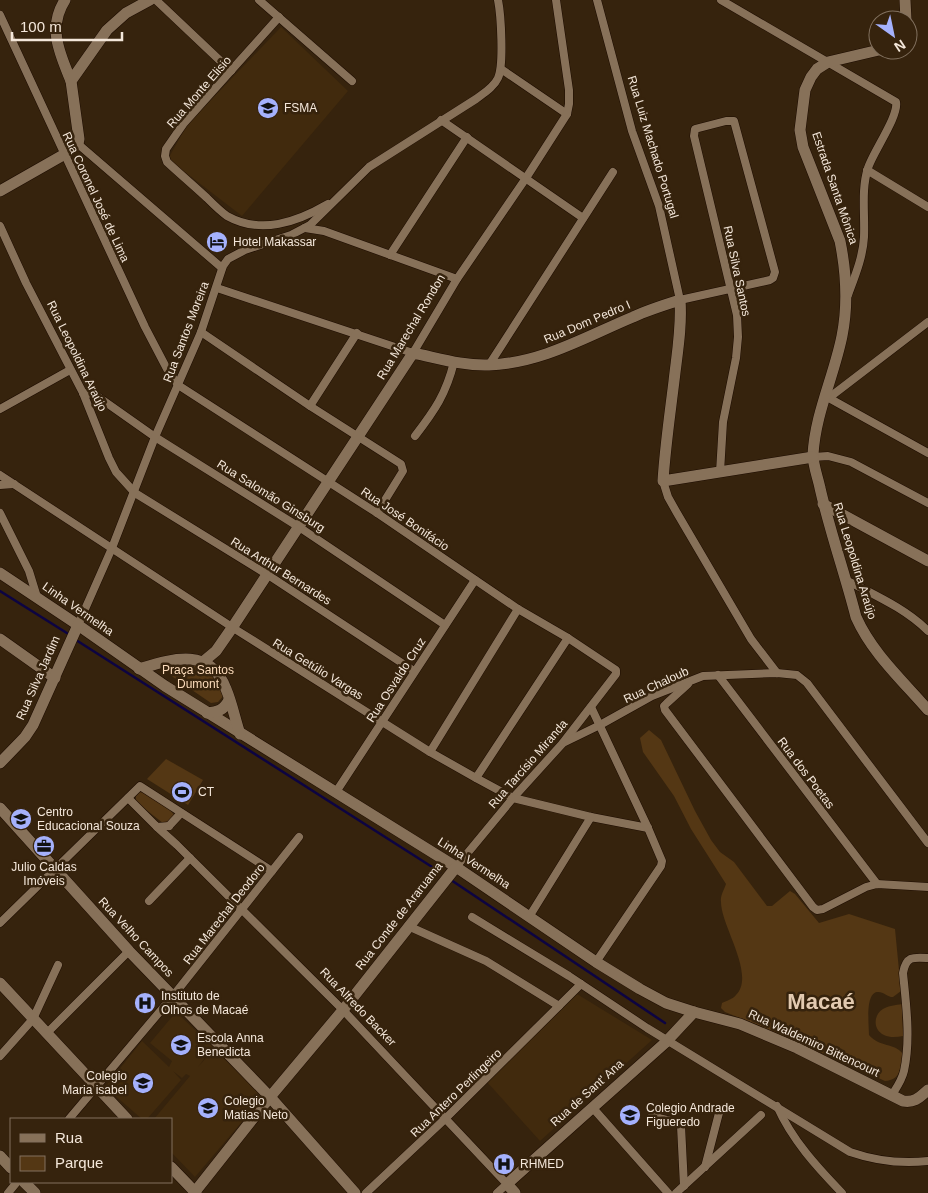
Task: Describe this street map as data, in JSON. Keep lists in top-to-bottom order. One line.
{"streets":{"main road":["Rua Luiz Machado Portugal","Estrada Santa Mônica","Rua Dom Pedro I","Rua Marechal Rondon","Rua Leopoldina Araújo","Linha Vermelha","Rua Silva Jardim","Rua Conde de Araruama","Rua Velho Campos","Rua Alfredo Backer","Rua Waldemiro Bittencourt","Rua de Sant' Ana"],"street":["Rua Monte Elisio","Rua Coronel José de Lima","Rua Silva Santos","Rua Santos Moreira","Rua Salomão Ginsburg","Rua José Bonifácio","Rua Arthur Bernardes","Rua Getúlio Vargas","Rua Osvaldo Cruz","Rua Chaloub","Rua Tarcísio Miranda","Rua dos Poetas","Rua Marechal Deodoro","Rua Antero Perlingeiro"]},"crossings":[["Rua Luiz Machado Portugal","Rua Dom Pedro I"],["Estrada Santa Mônica","Rua Leopoldina Araújo"],["Rua Coronel José de Lima","Rua Santos Moreira"],["Rua Coronel José de Lima","Rua José Bonifácio"],["Rua Silva Santos","Rua Dom Pedro I"],["Rua Dom Pedro I","Rua Marechal Rondon"],["Rua Marechal Rondon","Rua Salomão Ginsburg"],["Rua Marechal Rondon","Rua José Bonifácio"],["Rua Marechal Rondon","Rua Arthur Bernardes"],["Rua Marechal Rondon","Rua Getúlio Vargas"],["Rua Santos Moreira","Rua Leopoldina Araújo"],["Rua Santos Moreira","Rua Salomão Ginsburg"],["Rua Santos Moreira","Rua José Bonifácio"],["Rua Santos Moreira","Rua Arthur Bernardes"],["Rua Santos Moreira","Linha Vermelha"],["Rua Santos Moreira","Rua Getúlio Vargas"],["Rua Santos Moreira","Rua Silva Jardim"],["Rua Leopoldina Araújo","Rua Salomão Ginsburg"],["Rua Leopoldina Araújo","Rua Arthur Bernardes"],["Rua Salomão Ginsburg","Rua Osvaldo Cruz"],["Rua José Bonifácio","Rua Osvaldo Cruz"],["Rua José Bonifácio","Rua Tarcísio Miranda"],["Rua Arthur Bernardes","Rua Osvaldo Cruz"],["Linha Vermelha","Rua Silva Jardim"],["Linha Vermelha","Rua Osvaldo Cruz"],["Linha Vermelha","Rua Tarcísio Miranda"],["Linha Vermelha","Rua Conde de Araruama"],["Linha Vermelha","Rua Waldemiro Bittencourt"],["Linha Vermelha","Rua de Sant' Ana"],["Rua Getúlio Vargas","Rua Osvaldo Cruz"],["Rua Getúlio Vargas","Rua Tarcísio Miranda"],["Rua Chaloub","Rua Tarcísio Miranda"],["Rua Chaloub","Rua dos Poetas"],["Rua Tarcísio Miranda","Rua Conde de Araruama"],["Rua Marechal Deodoro","Rua Velho Campos"],["Rua Marechal Deodoro","Rua Alfredo Backer"],["Rua Conde de Araruama","Rua Velho Campos"],["Rua Conde de Araruama","Rua Alfredo Backer"],["Rua Alfredo Backer","Rua Antero Perlingeiro"],["Rua Alfredo Backer","Rua de Sant' Ana"],["Rua Waldemiro Bittencourt","Rua de Sant' Ana"]],"districts":["Macaé"],"parks":["Praça Santos Dumont"],"places":{"school or university":["FSMA","Centro Educacional Souza","Escola Anna Benedicta","Colegio Maria isabel","Colegio Matias Neto","Colegio Andrade Figueredo"],"hotel":["Hotel Makassar"],"sports":["CT"],"office":["Julio Caldas Imóveis"],"hospital":["Instituto de Olhos de Macaé","RHMED"]},"legend":["Rua","Parque"],"scale_bar":"100 m","north":"bottom right"}
